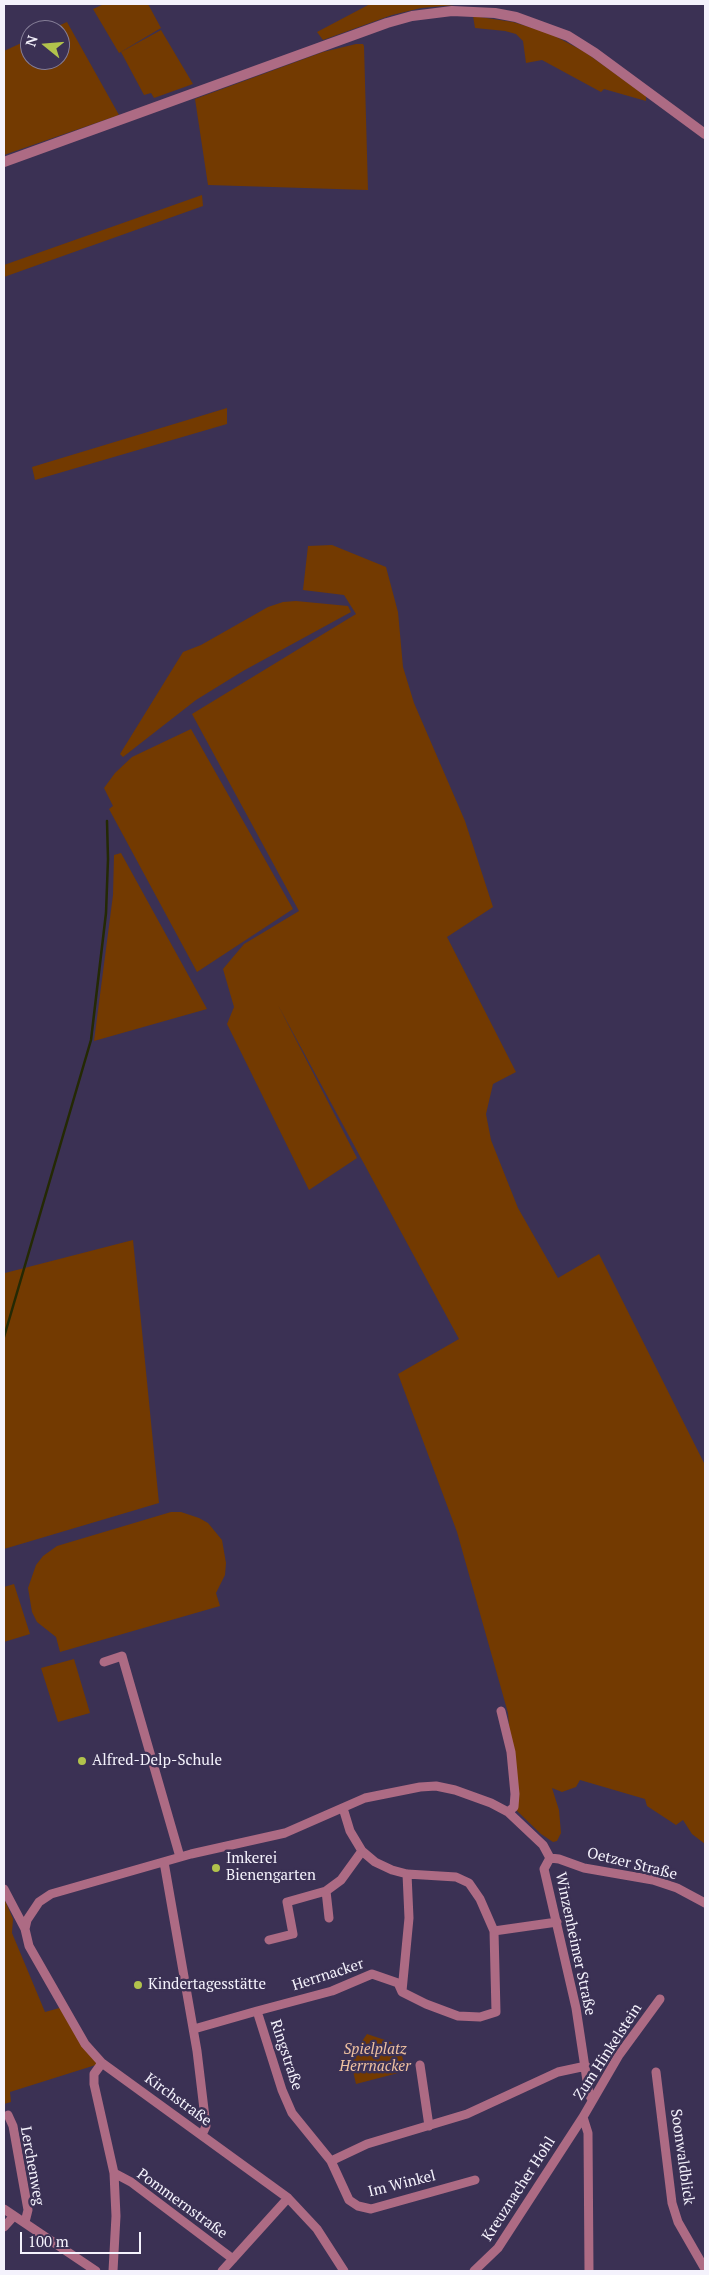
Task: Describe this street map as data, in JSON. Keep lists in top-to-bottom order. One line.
{"streets":{"street":["Oetzer Straße","Winzenheimer Straße","Herrnacker","Zum Hinkelstein","Ringstraße","Kirchstraße","Soonwaldblick","Lerchenweg","Im Winkel","Kreuznacher Hohl","Pommernstraße"]},"crossings":[["Oetzer Straße","Winzenheimer Straße"],["Winzenheimer Straße","Herrnacker"],["Winzenheimer Straße","Zum Hinkelstein"],["Winzenheimer Straße","Kirchstraße"],["Herrnacker","Ringstraße"],["Zum Hinkelstein","Kreuznacher Hohl"],["Ringstraße","Im Winkel"]],"parks":["Spielplatz Herrnacker"],"places":["Alfred-Delp-Schule","Imkerei Bienengarten","Kindertagesstätte"],"scale_bar":"100 m","north":"left"}
